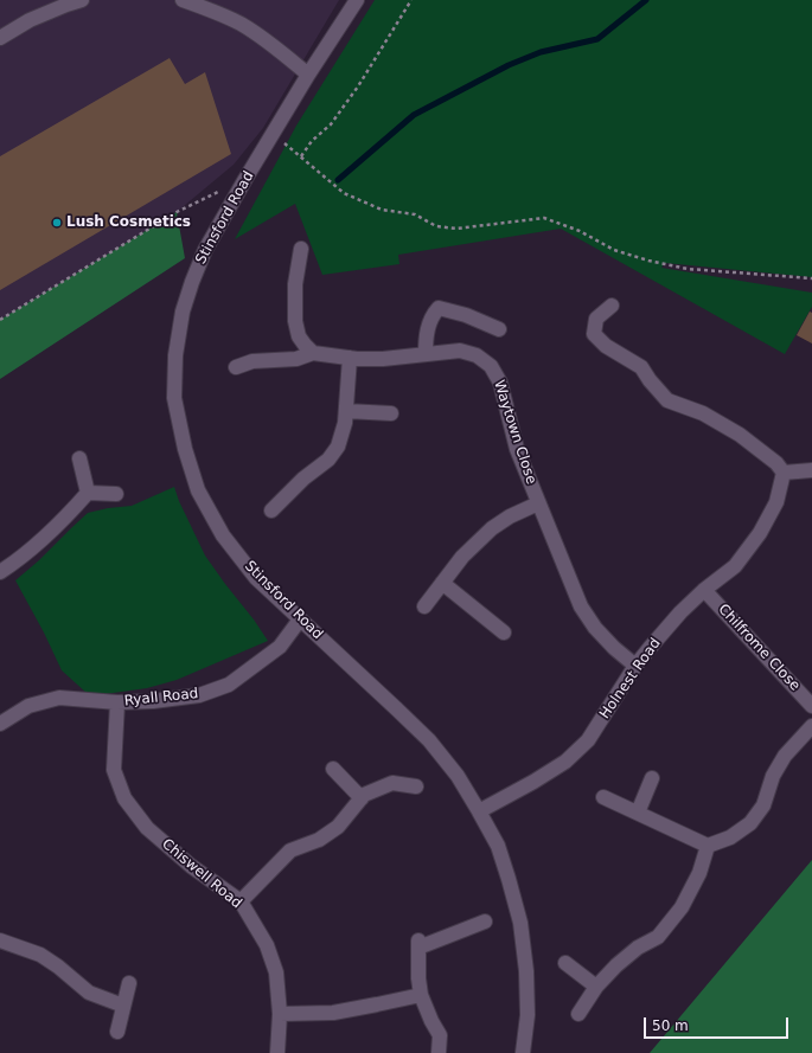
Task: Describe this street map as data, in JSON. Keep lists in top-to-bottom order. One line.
{"streets":{"street":["Stinsford Road","Waytown Close","Chilfrome Close","Holnest Road","Ryall Road","Chiswell Road"]},"crossings":[["Stinsford Road","Holnest Road"],["Stinsford Road","Ryall Road"],["Waytown Close","Holnest Road"],["Chilfrome Close","Holnest Road"],["Ryall Road","Chiswell Road"]],"places":["Lush Cosmetics"],"scale_bar":"50 m"}
